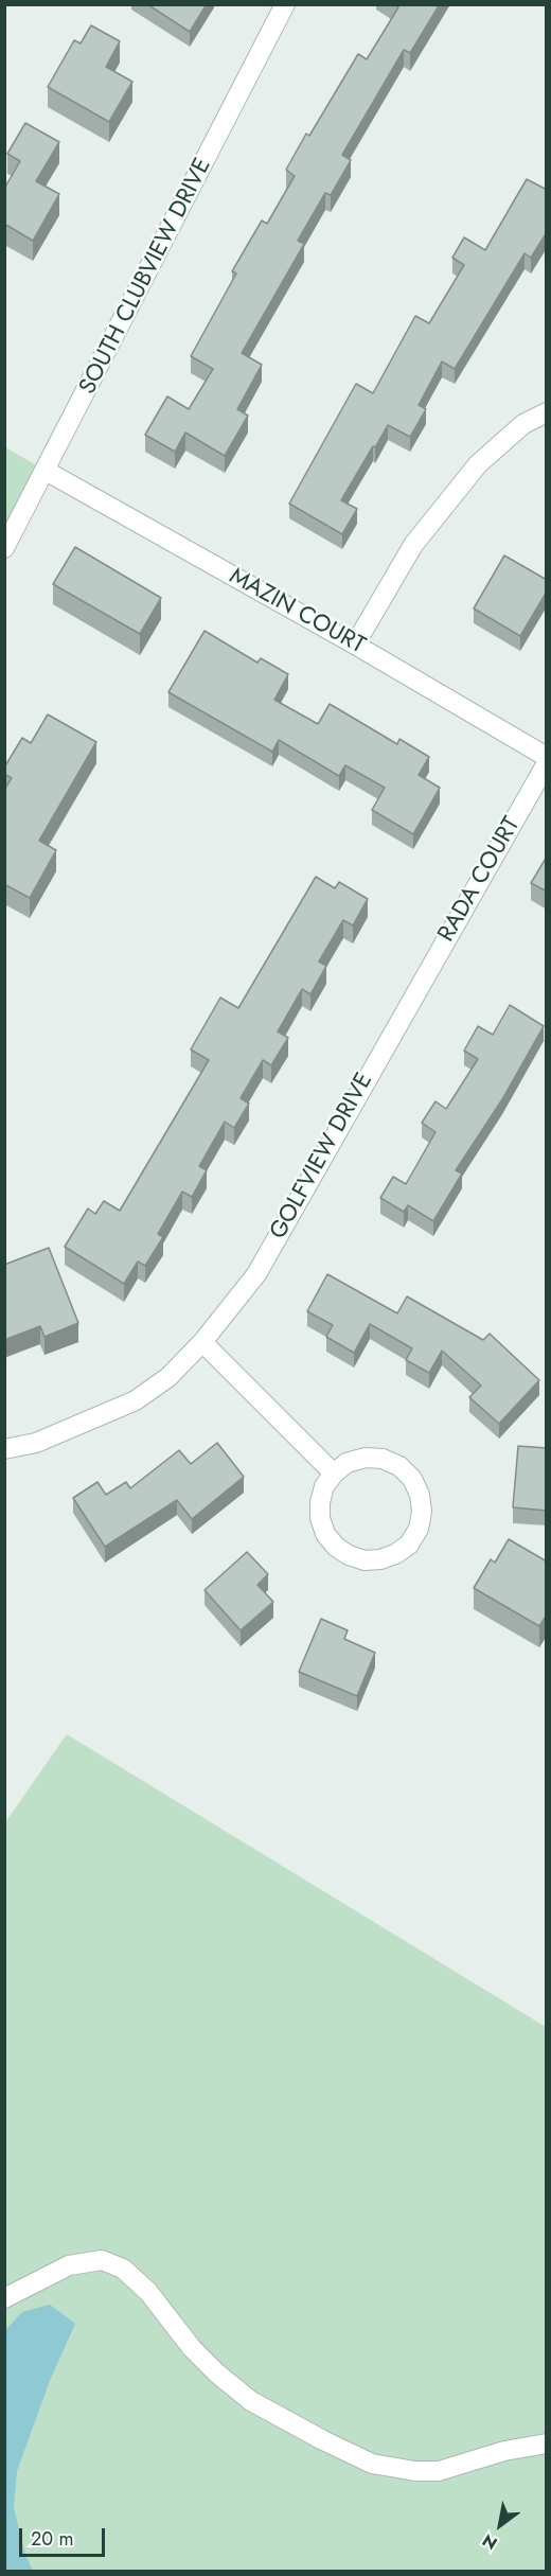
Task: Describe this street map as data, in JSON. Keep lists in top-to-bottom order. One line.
{"streets":{"street":["SOUTH CLUBVIEW DRIVE","MAZIN COURT","RADA COURT","GOLFVIEW DRIVE"]},"crossings":[["SOUTH CLUBVIEW DRIVE","MAZIN COURT"],["RADA COURT","GOLFVIEW DRIVE"]],"scale_bar":"20 m","north":"bottom left"}
